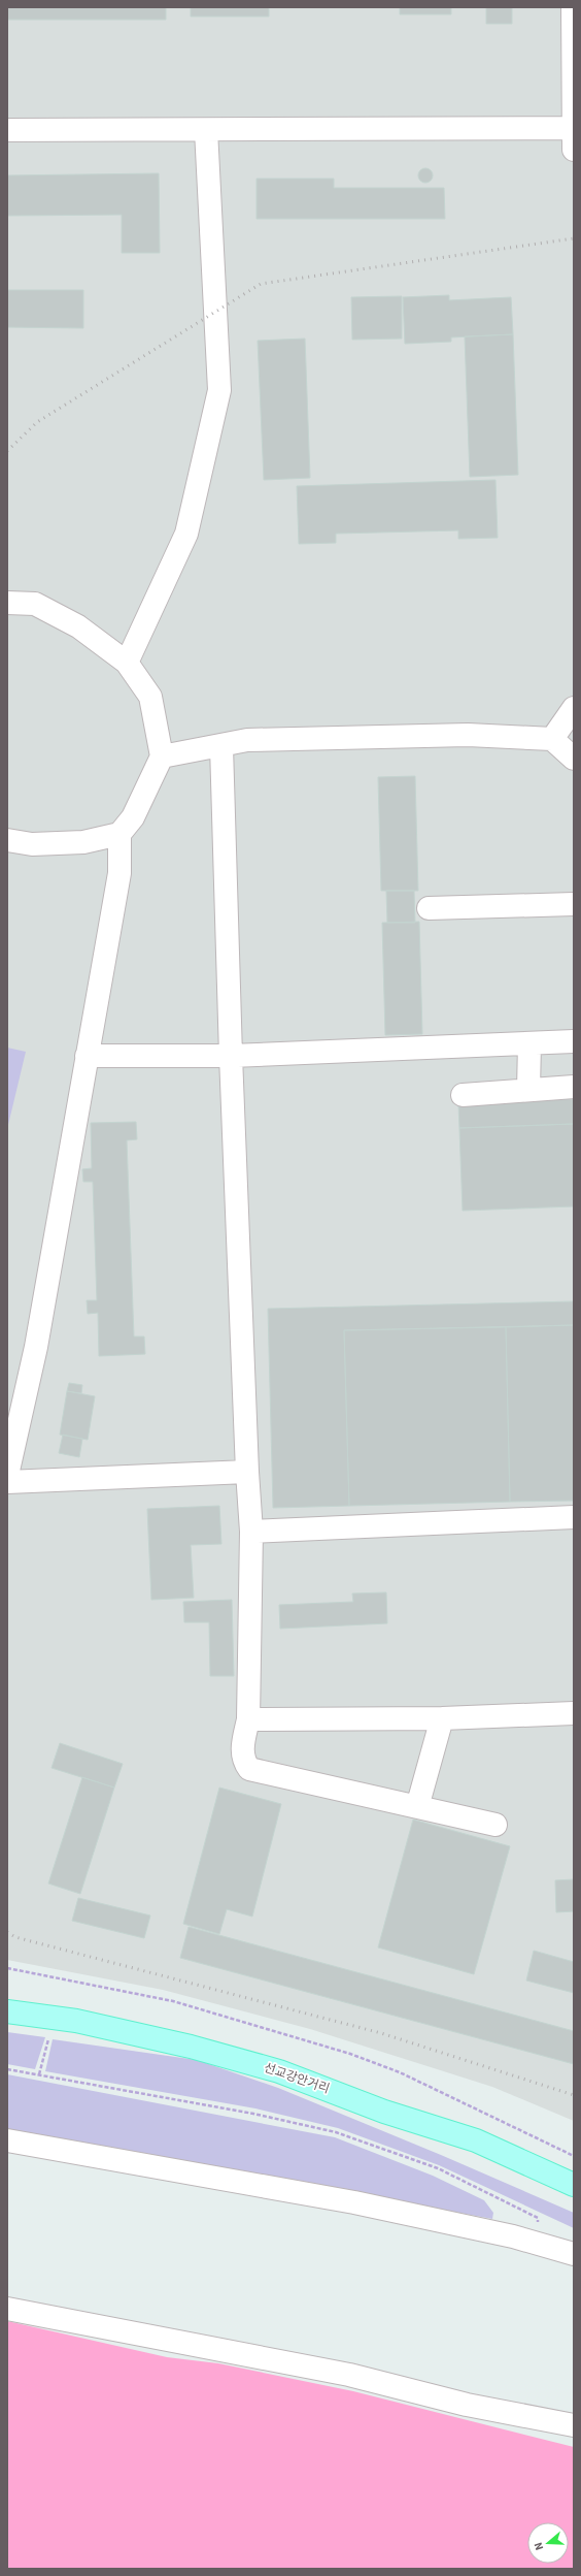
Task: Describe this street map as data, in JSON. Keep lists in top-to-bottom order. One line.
{"streets":{"main road":["선교강안거리"]},"north":"left"}
